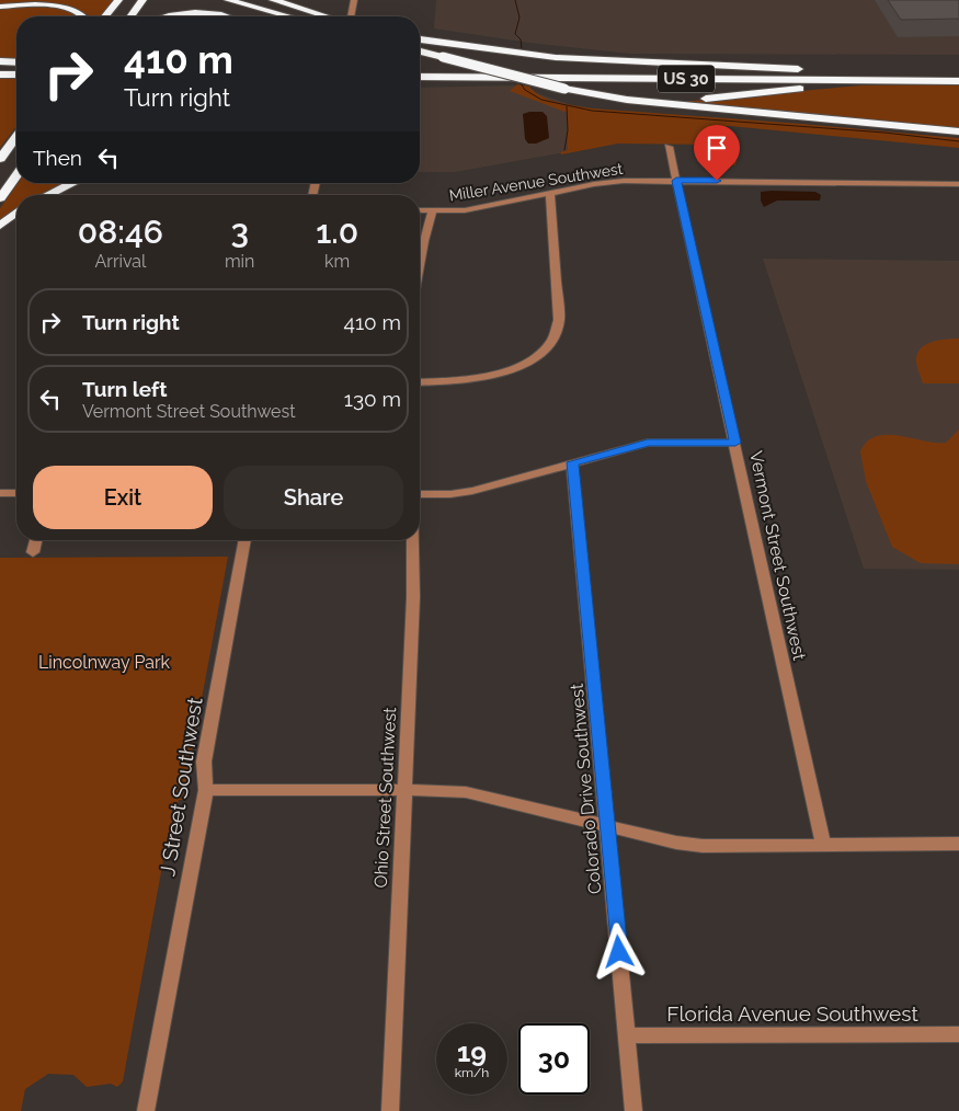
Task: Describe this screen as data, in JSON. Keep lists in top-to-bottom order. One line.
{"streets":{"highway":["US 30"],"street":["Miller Avenue Southwest","Vermont Street Southwest","J Street Southwest","Colorado Drive Southwest","Ohio Street Southwest","Florida Avenue Southwest"]},"crossings":[["Miller Avenue Southwest","Vermont Street Southwest"],["Colorado Drive Southwest","Florida Avenue Southwest"]],"parks":["Lincolnway Park"],"page":{"turn":["410 m","Turn right"],"then":"Then","eta":["08:46","Arrival","3","min","1.0","km"],"list":[{"name":"Turn right","value":"410 m"},{"name":"Turn left","note":"Vermont Street Southwest","value":"130 m"}],"buttons":["Exit","Share"],"speed":"19 km/h","limit":"30"}}
